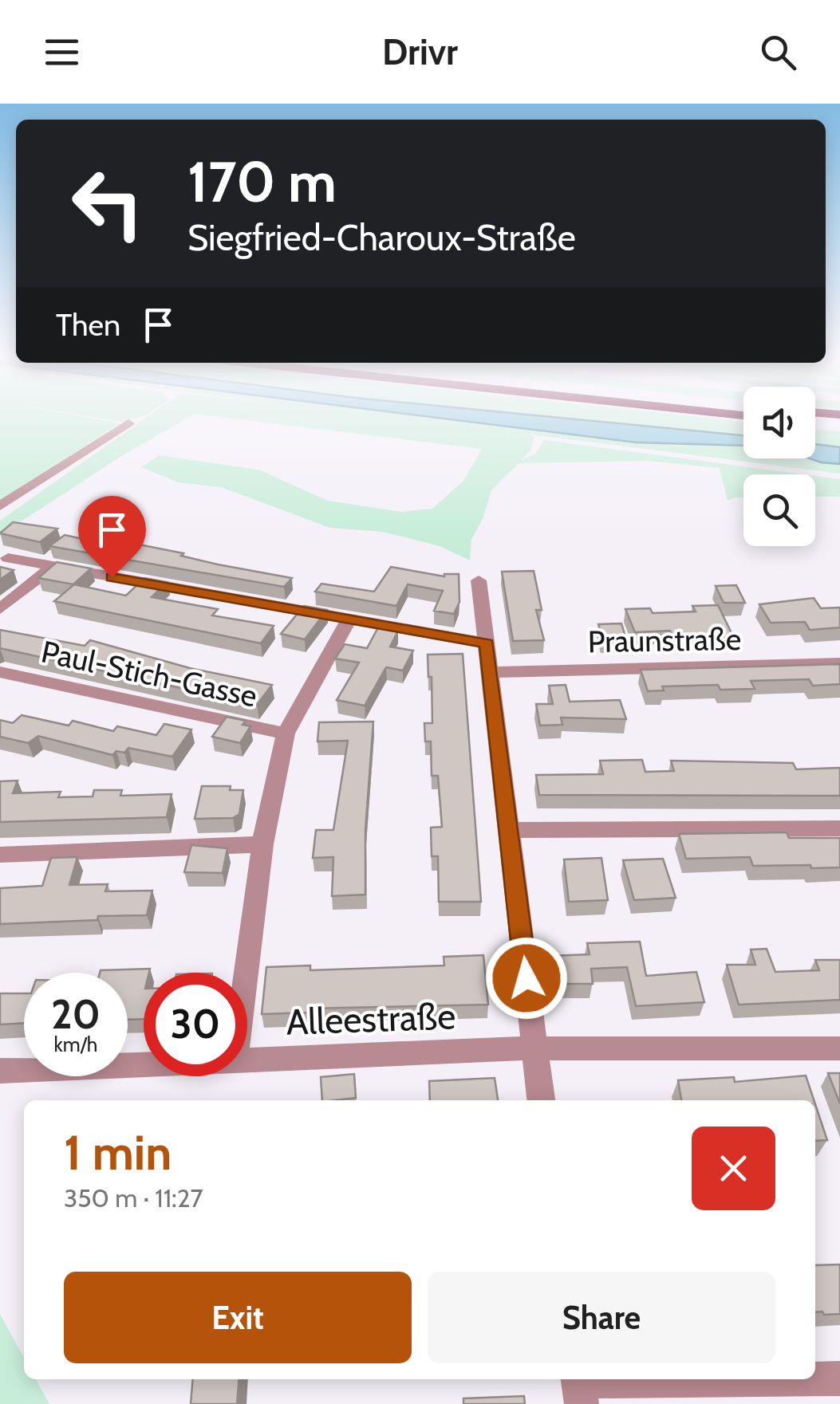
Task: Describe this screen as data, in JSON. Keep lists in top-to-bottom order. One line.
{"streets":{"street":["Praunstraße","Paul-Stich-Gasse","Alleestraße"]},"page":{"header":"Drivr","turn":["170 m","Siegfried-Charoux-Straße"],"then":"Then","speed":"20 km/h","limit":"30","heading":["1 min","350 m · 11:27"],"buttons":["Exit","Share"]}}
